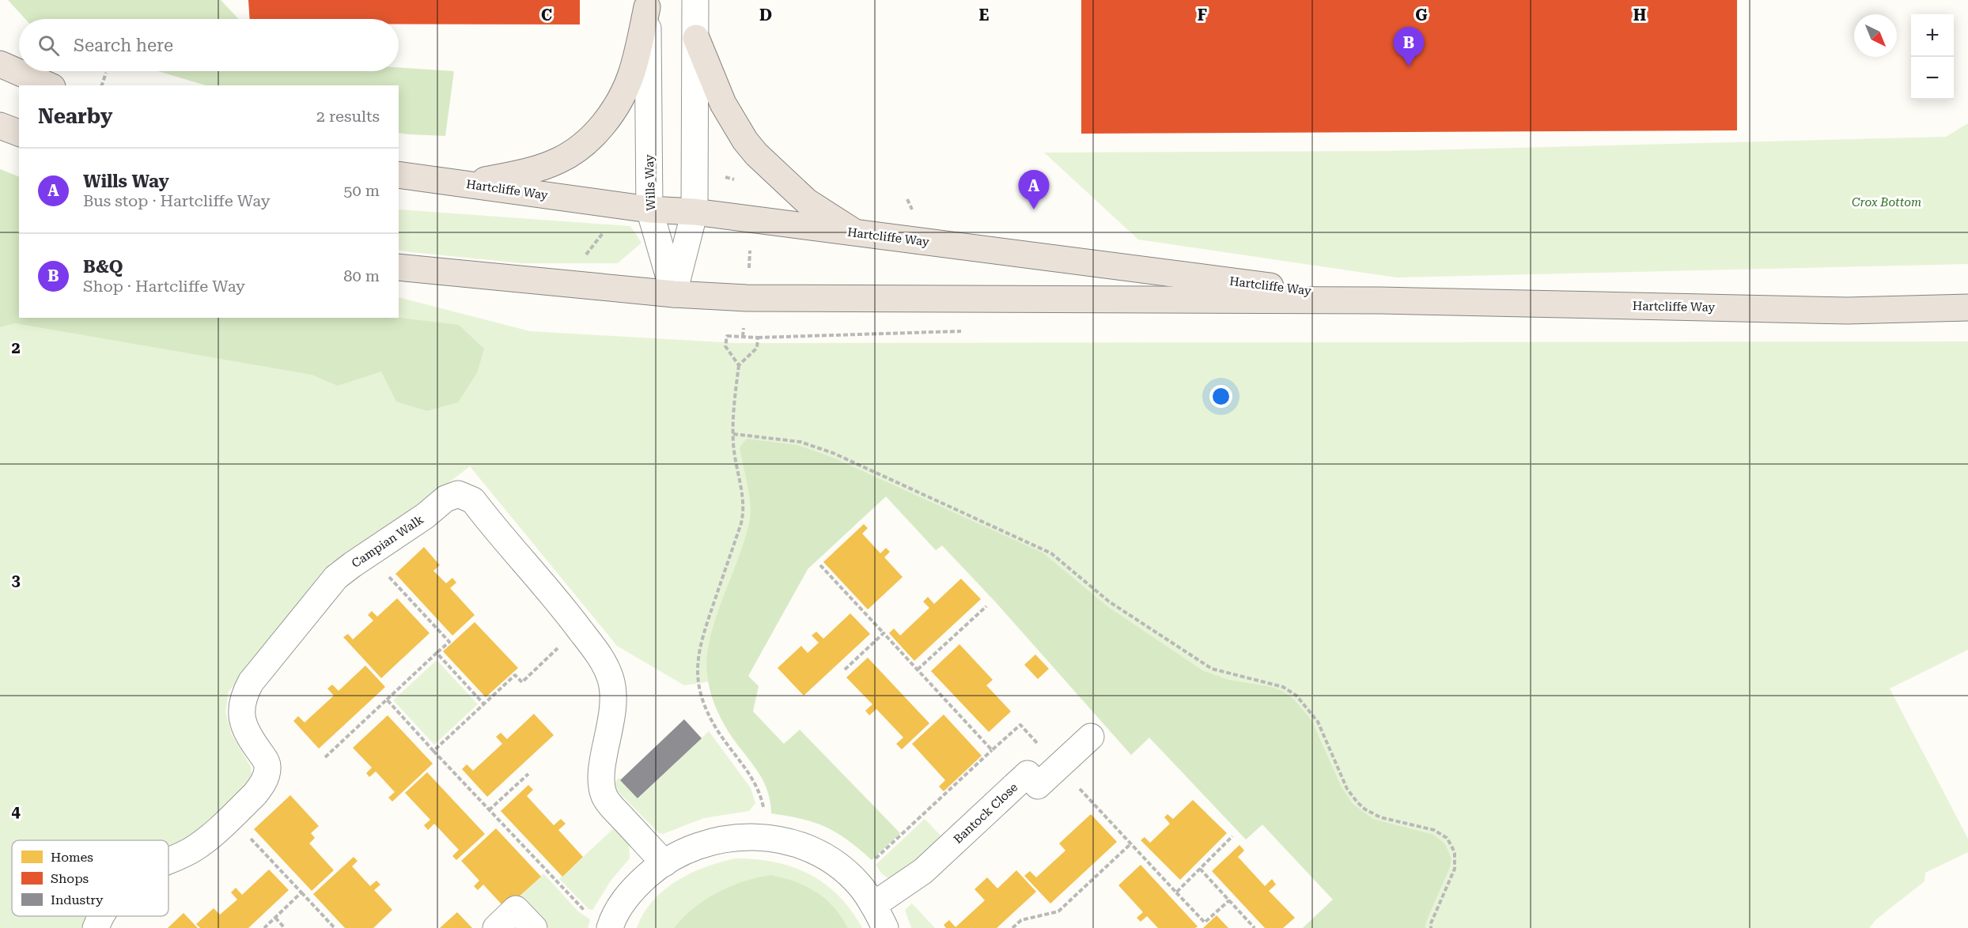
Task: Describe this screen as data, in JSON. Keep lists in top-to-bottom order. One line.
{"streets":{"highway":["Hartcliffe Way"],"street":["Wills Way","Campian Walk","Bantock Close"]},"crossings":[["Wills Way","Hartcliffe Way"]],"parks":["Crox Bottom"],"legend":["Homes","Shops","Industry"],"north":"bottom right","page":{"map_buttons":["+","−"],"search":"Search here","pins":["B","A"],"heading":["Nearby","2 results"],"list":[{"mark":"A","name":"Wills Way","note":"Bus stop · Hartcliffe Way","value":"50 m"},{"mark":"B","name":"B&Q","note":"Shop · Hartcliffe Way","value":"80 m"}]},"grid":{"columns":["C","D","E","F","G","H"],"rows":["2","3","4"]}}
